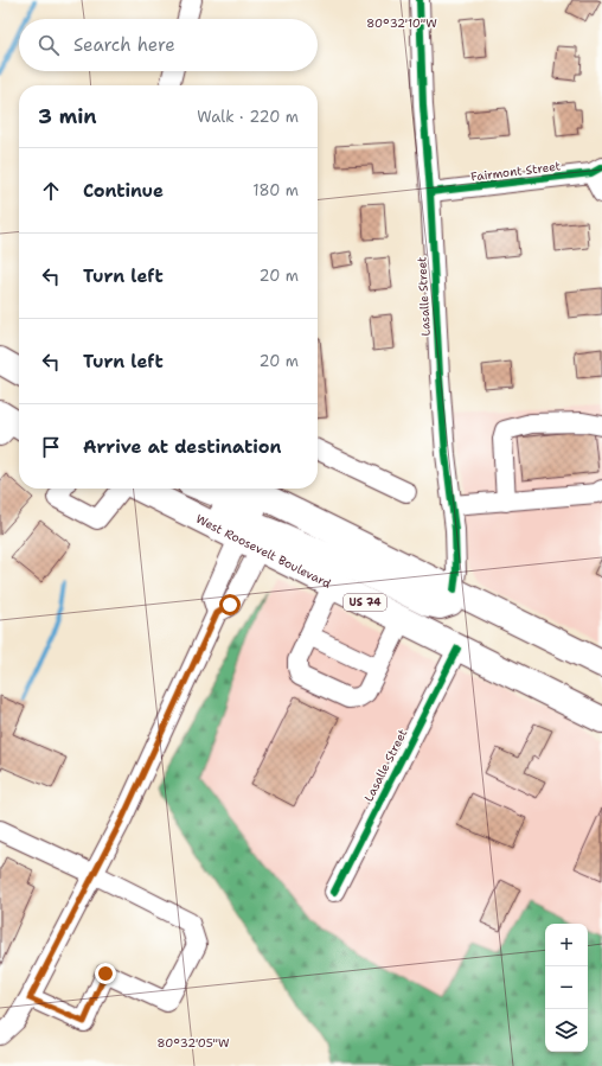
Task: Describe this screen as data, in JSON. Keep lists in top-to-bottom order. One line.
{"streets":{"highway":["West Roosevelt Boulevard","US 74"],"street":["Fairmont Street","Lasalle Street"]},"crossings":[["Fairmont Street","Lasalle Street"],["Lasalle Street","West Roosevelt Boulevard"]],"page":{"search":"Search here","heading":["3 min","Walk · 220 m"],"list":[["Continue","180 m"],["Turn left","20 m"],["Turn left","20 m"],"Arrive at destination"],"map_buttons":["+","−"]},"coordinates":["80°32'10\"W","80°32'05\"W"]}
